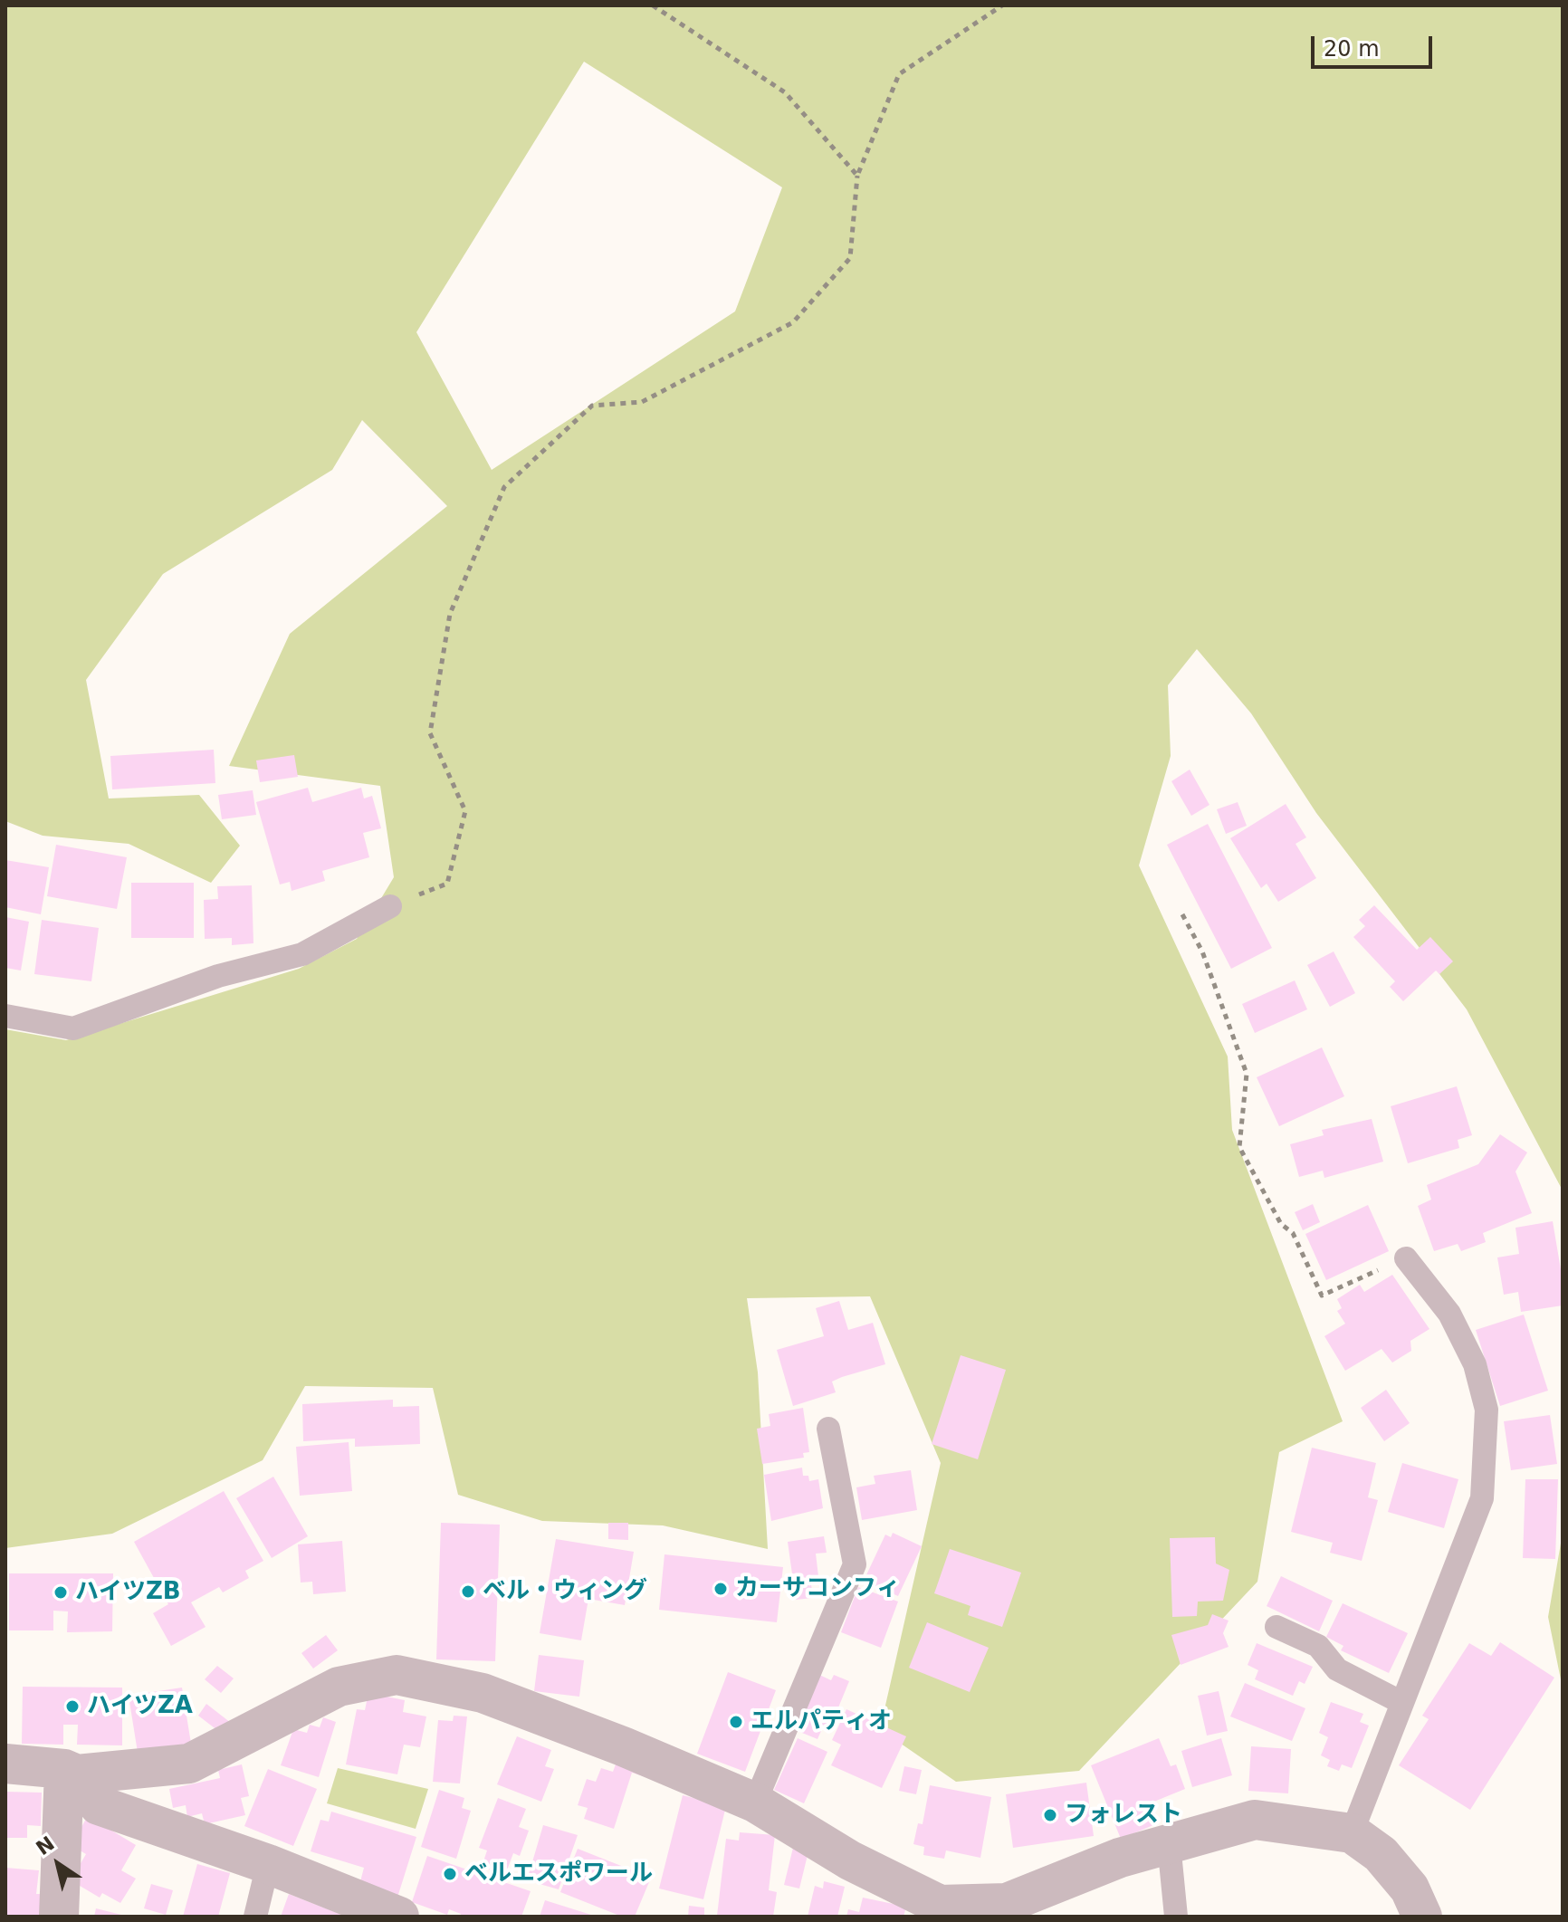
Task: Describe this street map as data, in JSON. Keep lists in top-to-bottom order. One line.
{"places":["カーサコンフィ","ベル・ウィング","ハイツZB","ハイツZA","エルパティオ","フォレスト","ベルエスポワール"],"scale_bar":"20 m","north":"top left"}
